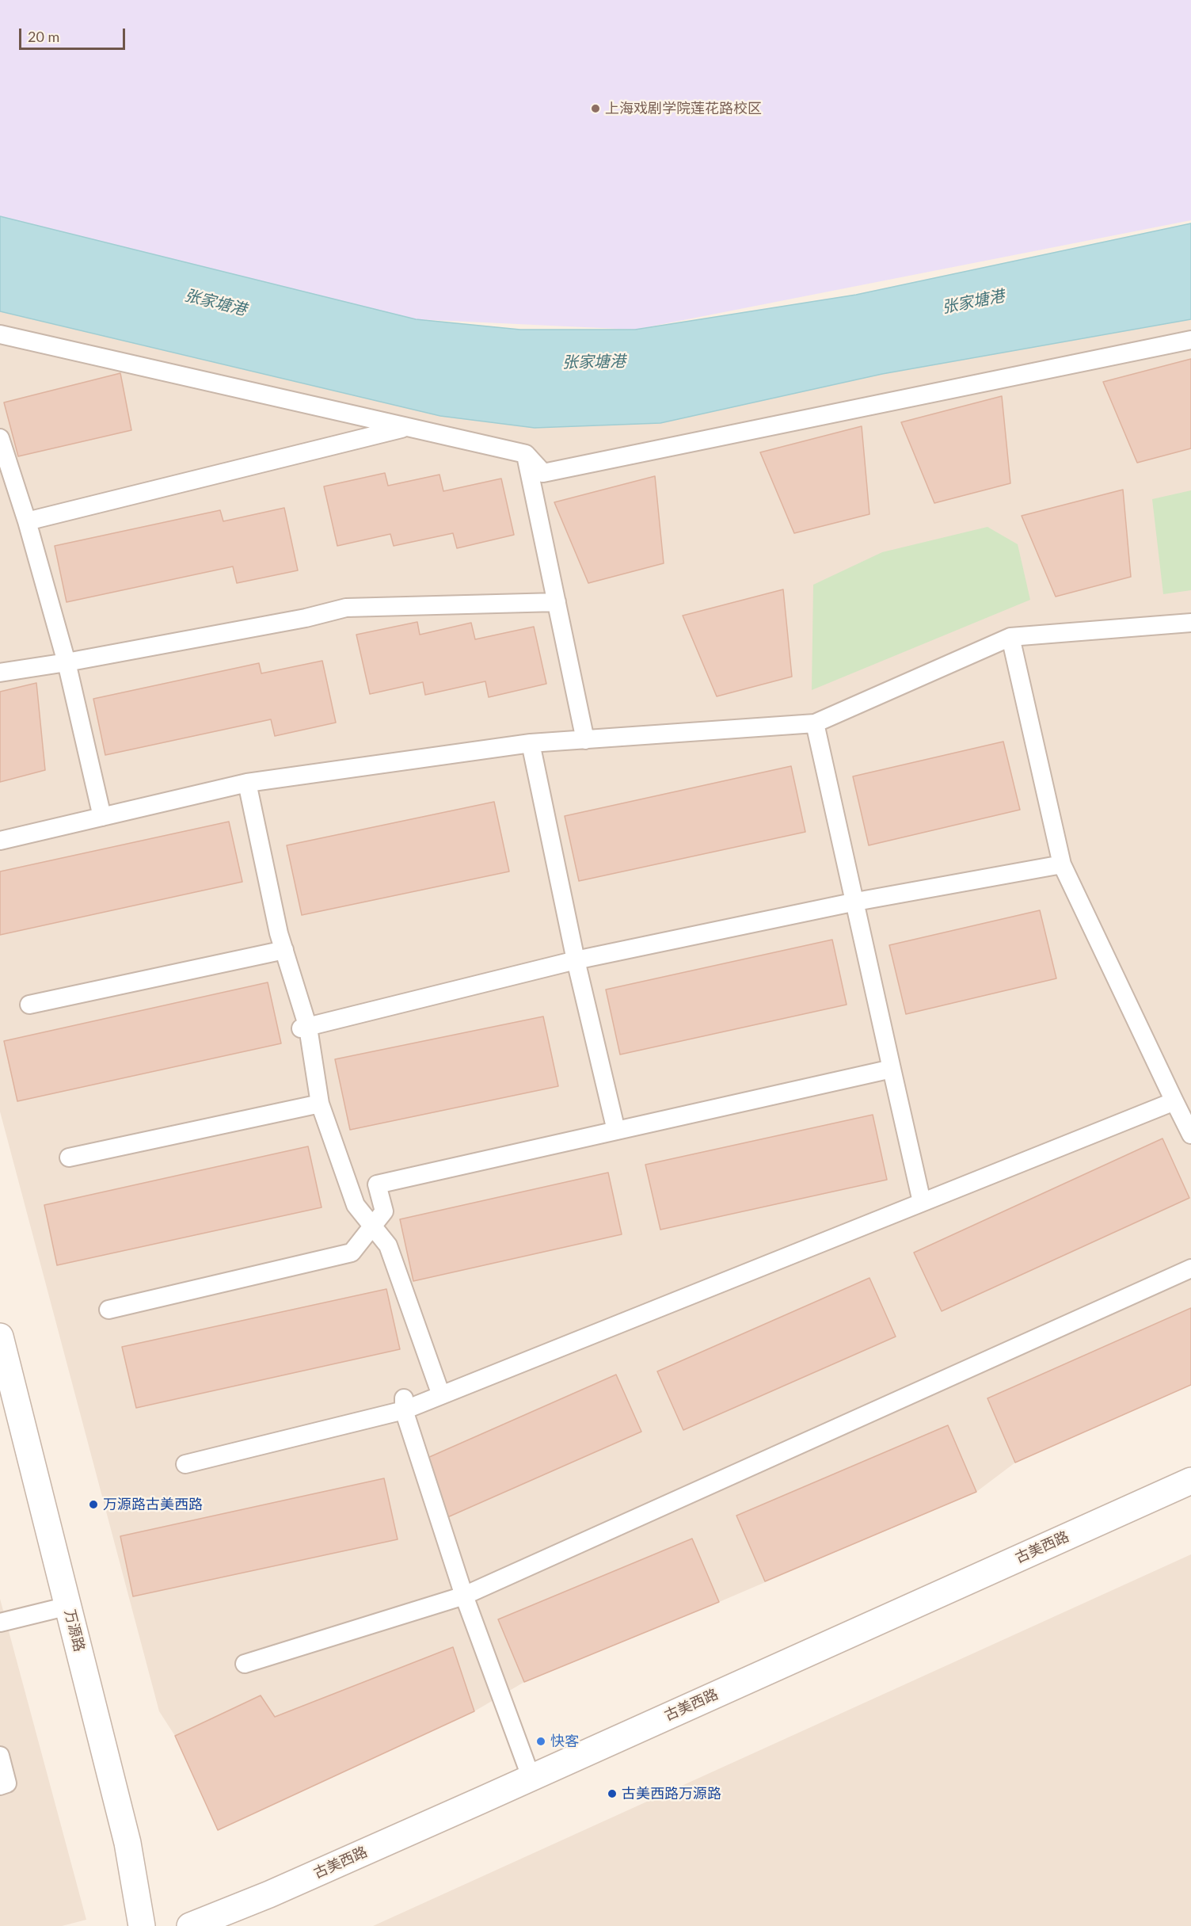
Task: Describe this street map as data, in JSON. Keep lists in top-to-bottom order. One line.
{"streets":{"street":["古美西路","万源路"]},"water":["张家塘港"],"places":["上海戏剧学院莲花路校区","万源路古美西路","快客","古美西路万源路"],"scale_bar":"20 m"}
